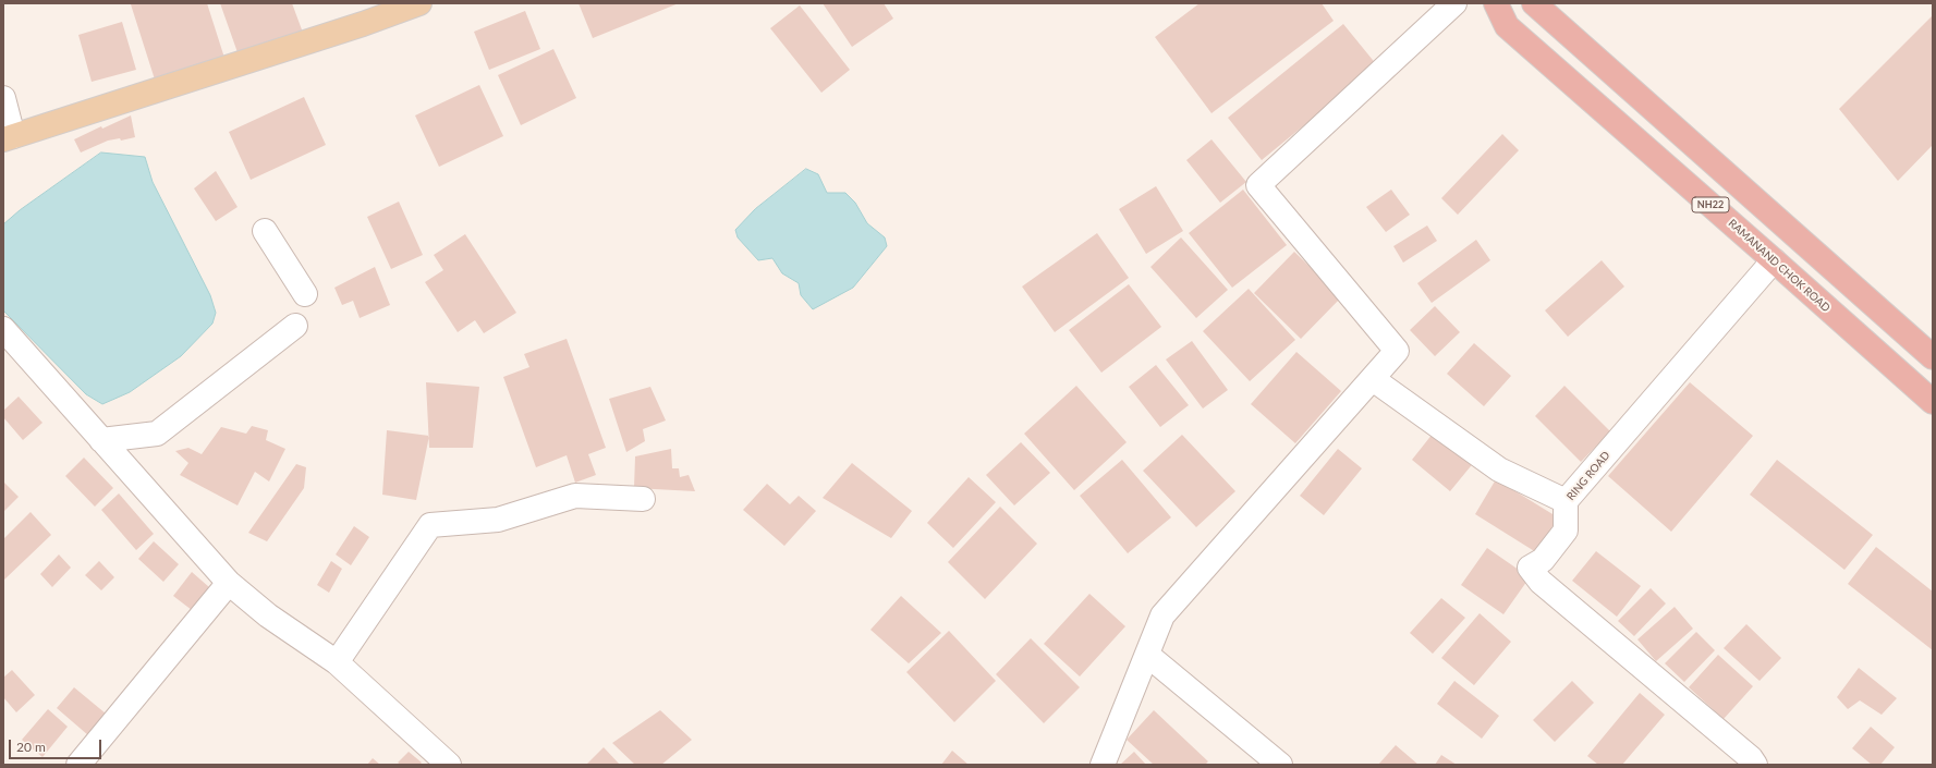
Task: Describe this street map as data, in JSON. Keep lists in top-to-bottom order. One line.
{"streets":{"highway":["NH22","RAMANAND CHOK ROAD"],"street":["RING ROAD"]},"crossings":[["RAMANAND CHOK ROAD","RING ROAD"]],"scale_bar":"20 m"}
